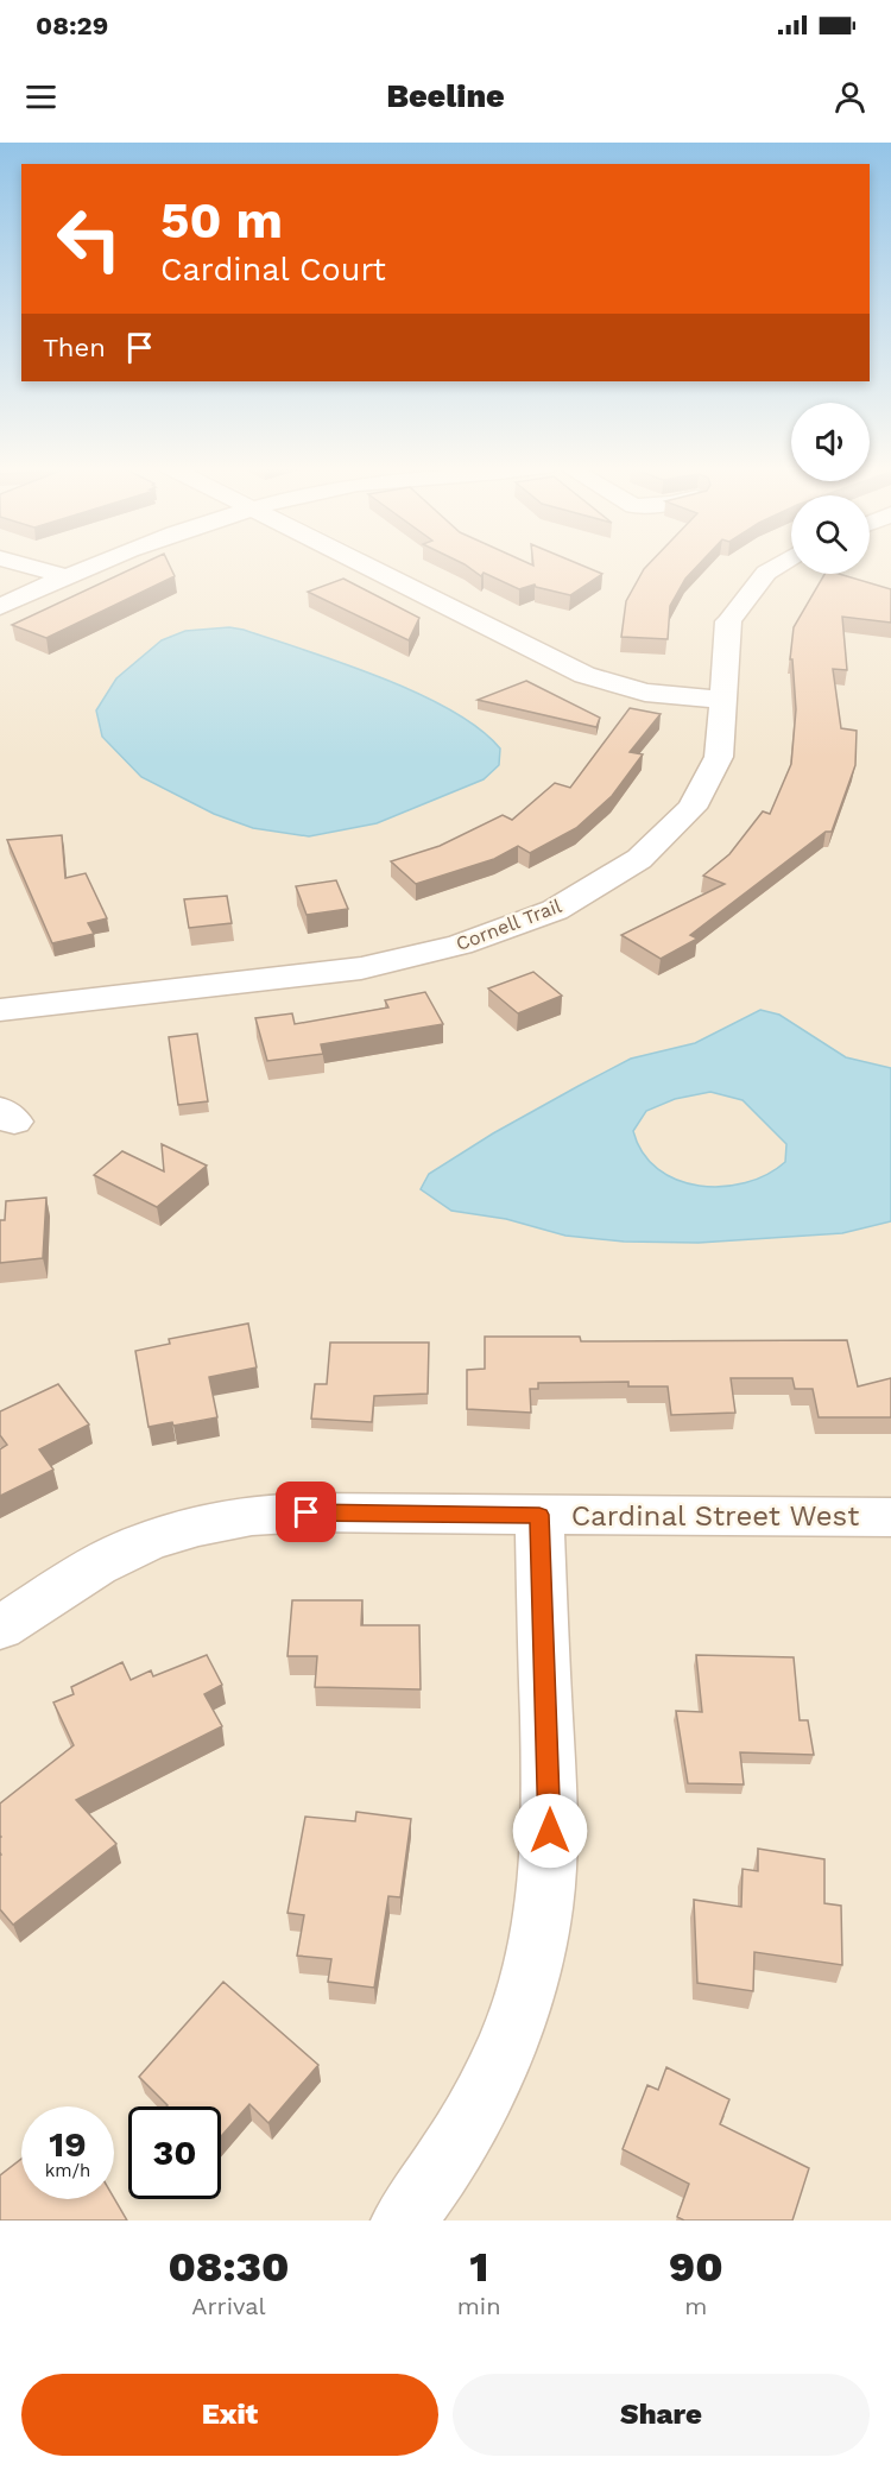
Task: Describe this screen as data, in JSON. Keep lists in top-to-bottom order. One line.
{"streets":{"street":["Cornell Trail","Cardinal Street West"]},"page":{"status":"08:29","header":"Beeline","turn":["50 m","Cardinal Court"],"then":"Then","speed":"19 km/h","limit":"30","eta":["08:30","Arrival","1","min","90","m"],"buttons":["Exit","Share"]}}
